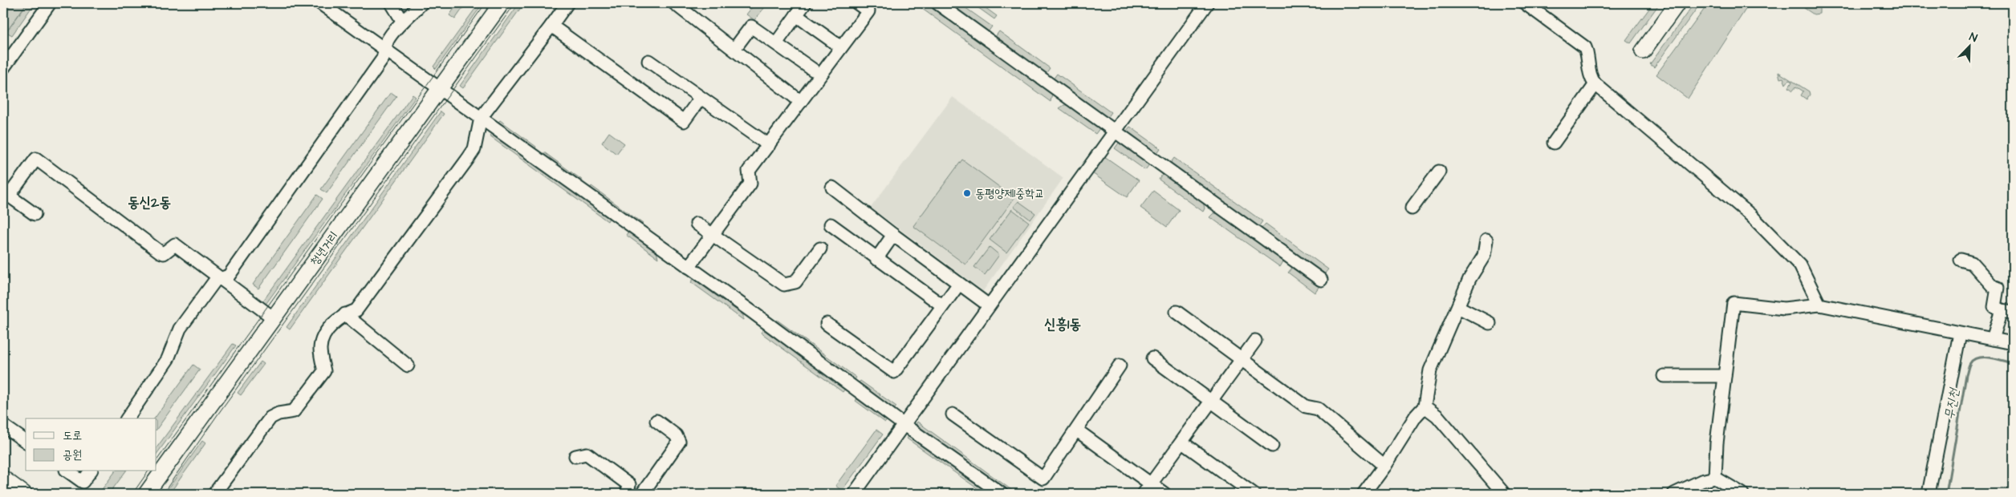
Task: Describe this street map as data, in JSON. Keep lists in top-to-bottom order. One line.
{"streets":{"main road":["청년거리"]},"districts":["동신2동","신흥1동"],"water":["무진천"],"places":["동평양제1중학교"],"legend":["도로","공원"],"north":"top right"}
